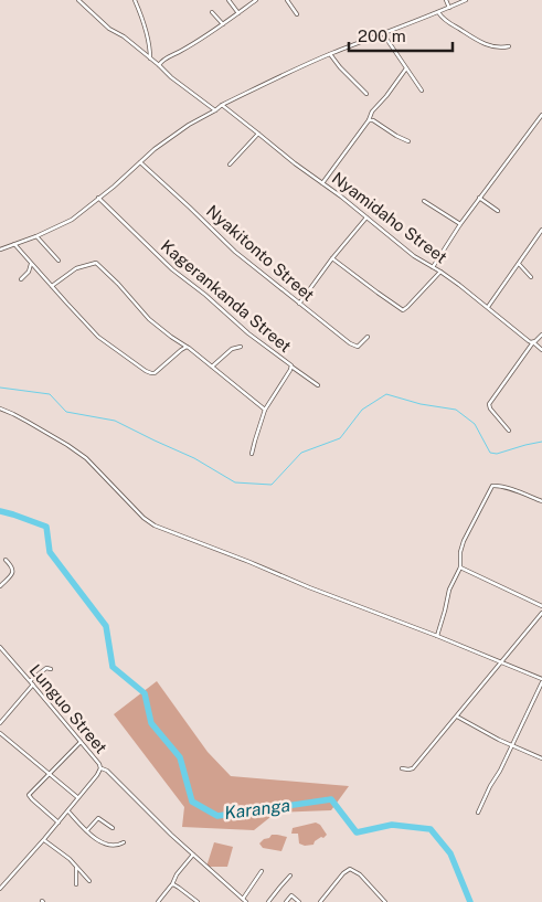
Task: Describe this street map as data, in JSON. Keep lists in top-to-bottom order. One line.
{"streets":{"street":["Nyamidaho Street","Nyakitonto Street","Kagerankanda Street","Lunguo Street"]},"water":["Karanga"],"scale_bar":"200 m"}
